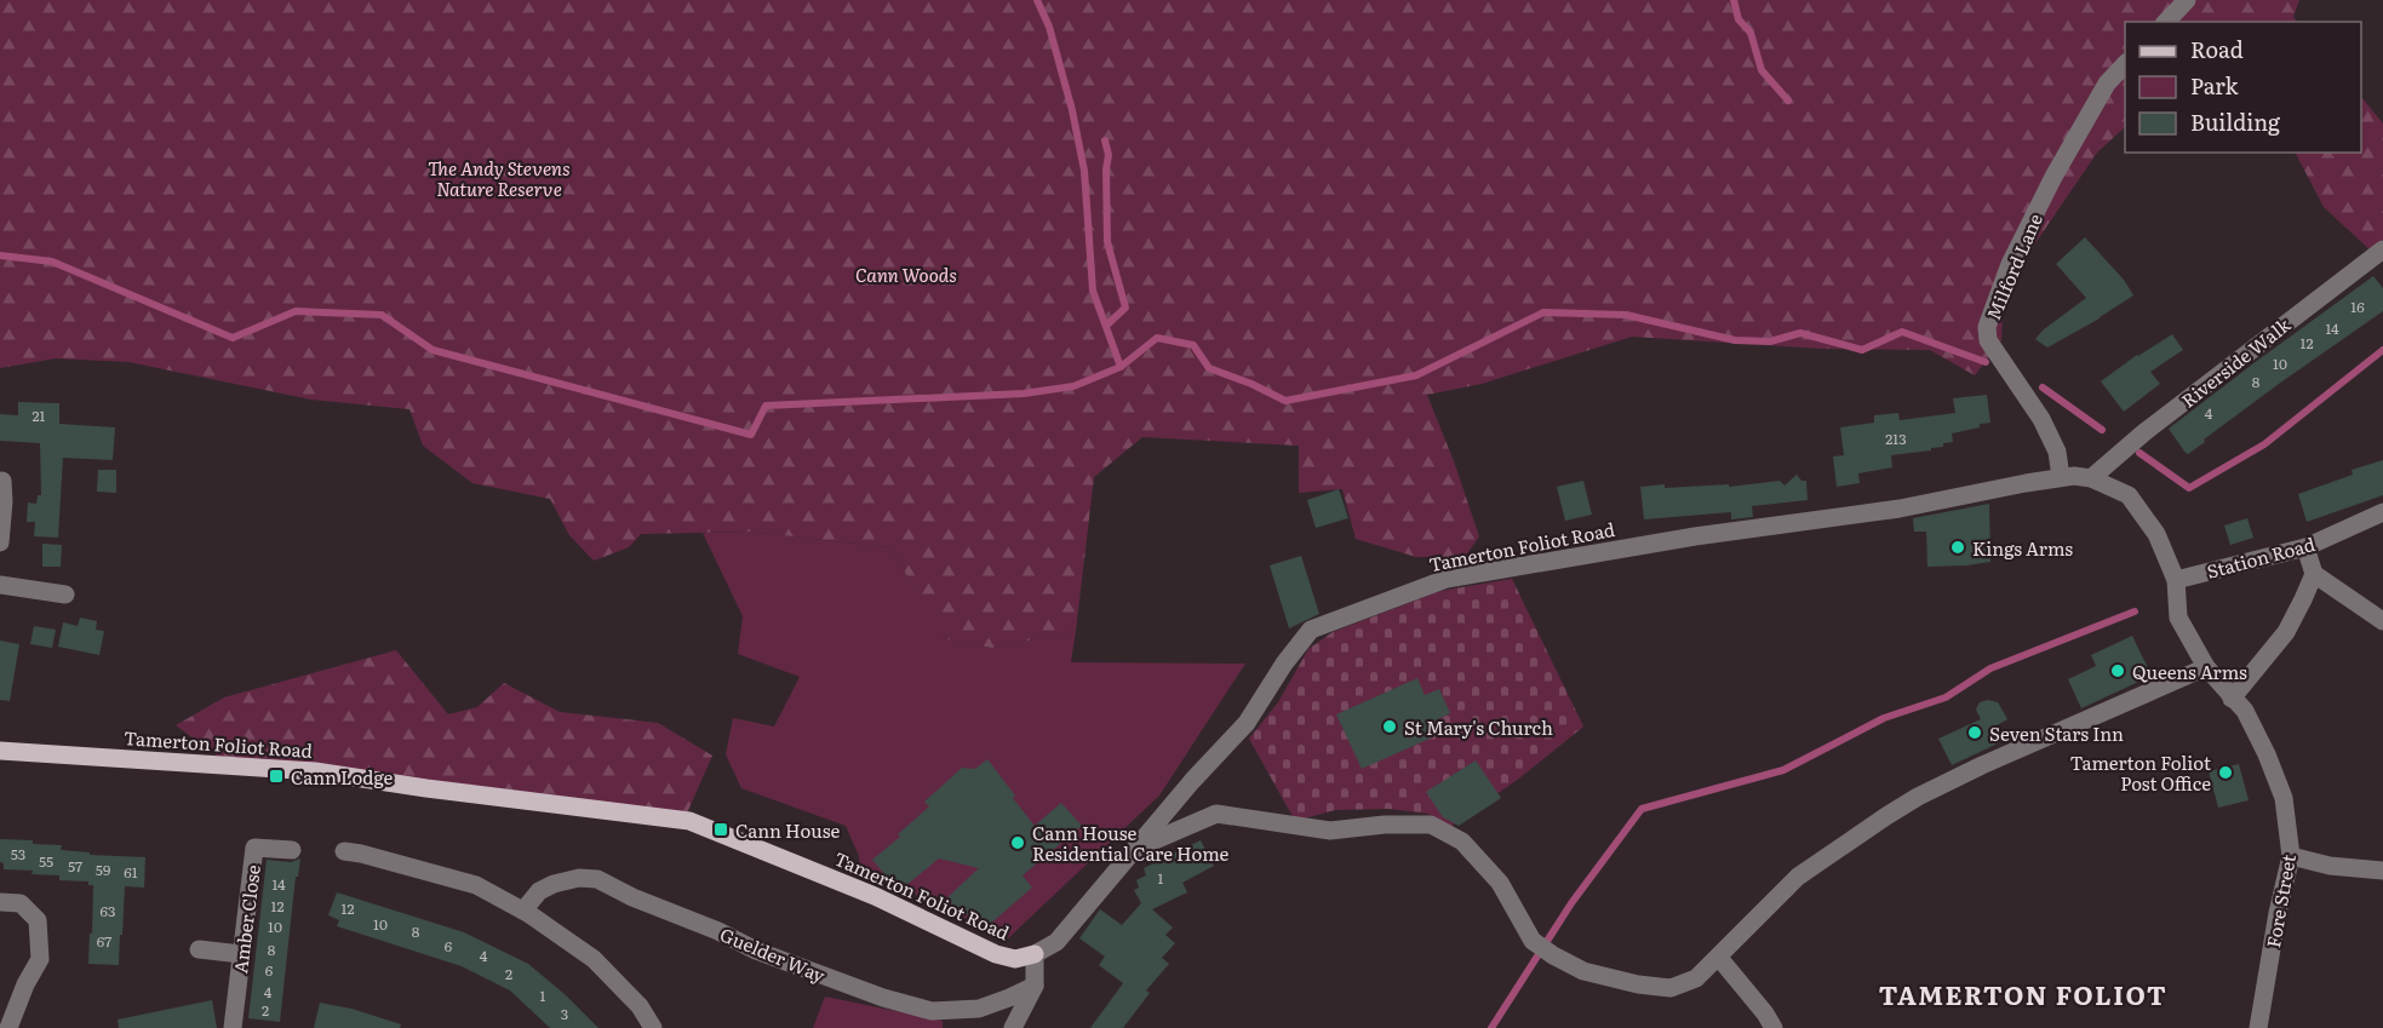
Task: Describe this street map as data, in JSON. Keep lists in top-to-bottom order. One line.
{"streets":{"main road":["Tamerton Foliot Road"],"street":["Milford Lane","Riverside Walk","Station Road","Fore Street","Amber Close","Guelder Way"]},"crossings":[["Milford Lane","Tamerton Foliot Road"],["Milford Lane","Fore Street"],["Riverside Walk","Fore Street"],["Tamerton Foliot Road","Fore Street"],["Station Road","Fore Street"]],"districts":["TAMERTON FOLIOT"],"parks":["The Andy Stevens Nature Reserve","Cann Woods"],"places":{"other":["Kings Arms","Queens Arms","St Mary's Church","Seven Stars Inn","Tamerton Foliot Post Office","Cann House Residential Care Home"],"transit":["Cann Lodge","Cann House"]},"house_numbers":["16","14","12","10","8","4","21","213","53","55","57","59","61","1","14","12","12","63","10","10","8","67","6","8","4","6","2","4","1","2","3"],"legend":["Road","Park","Building"]}
